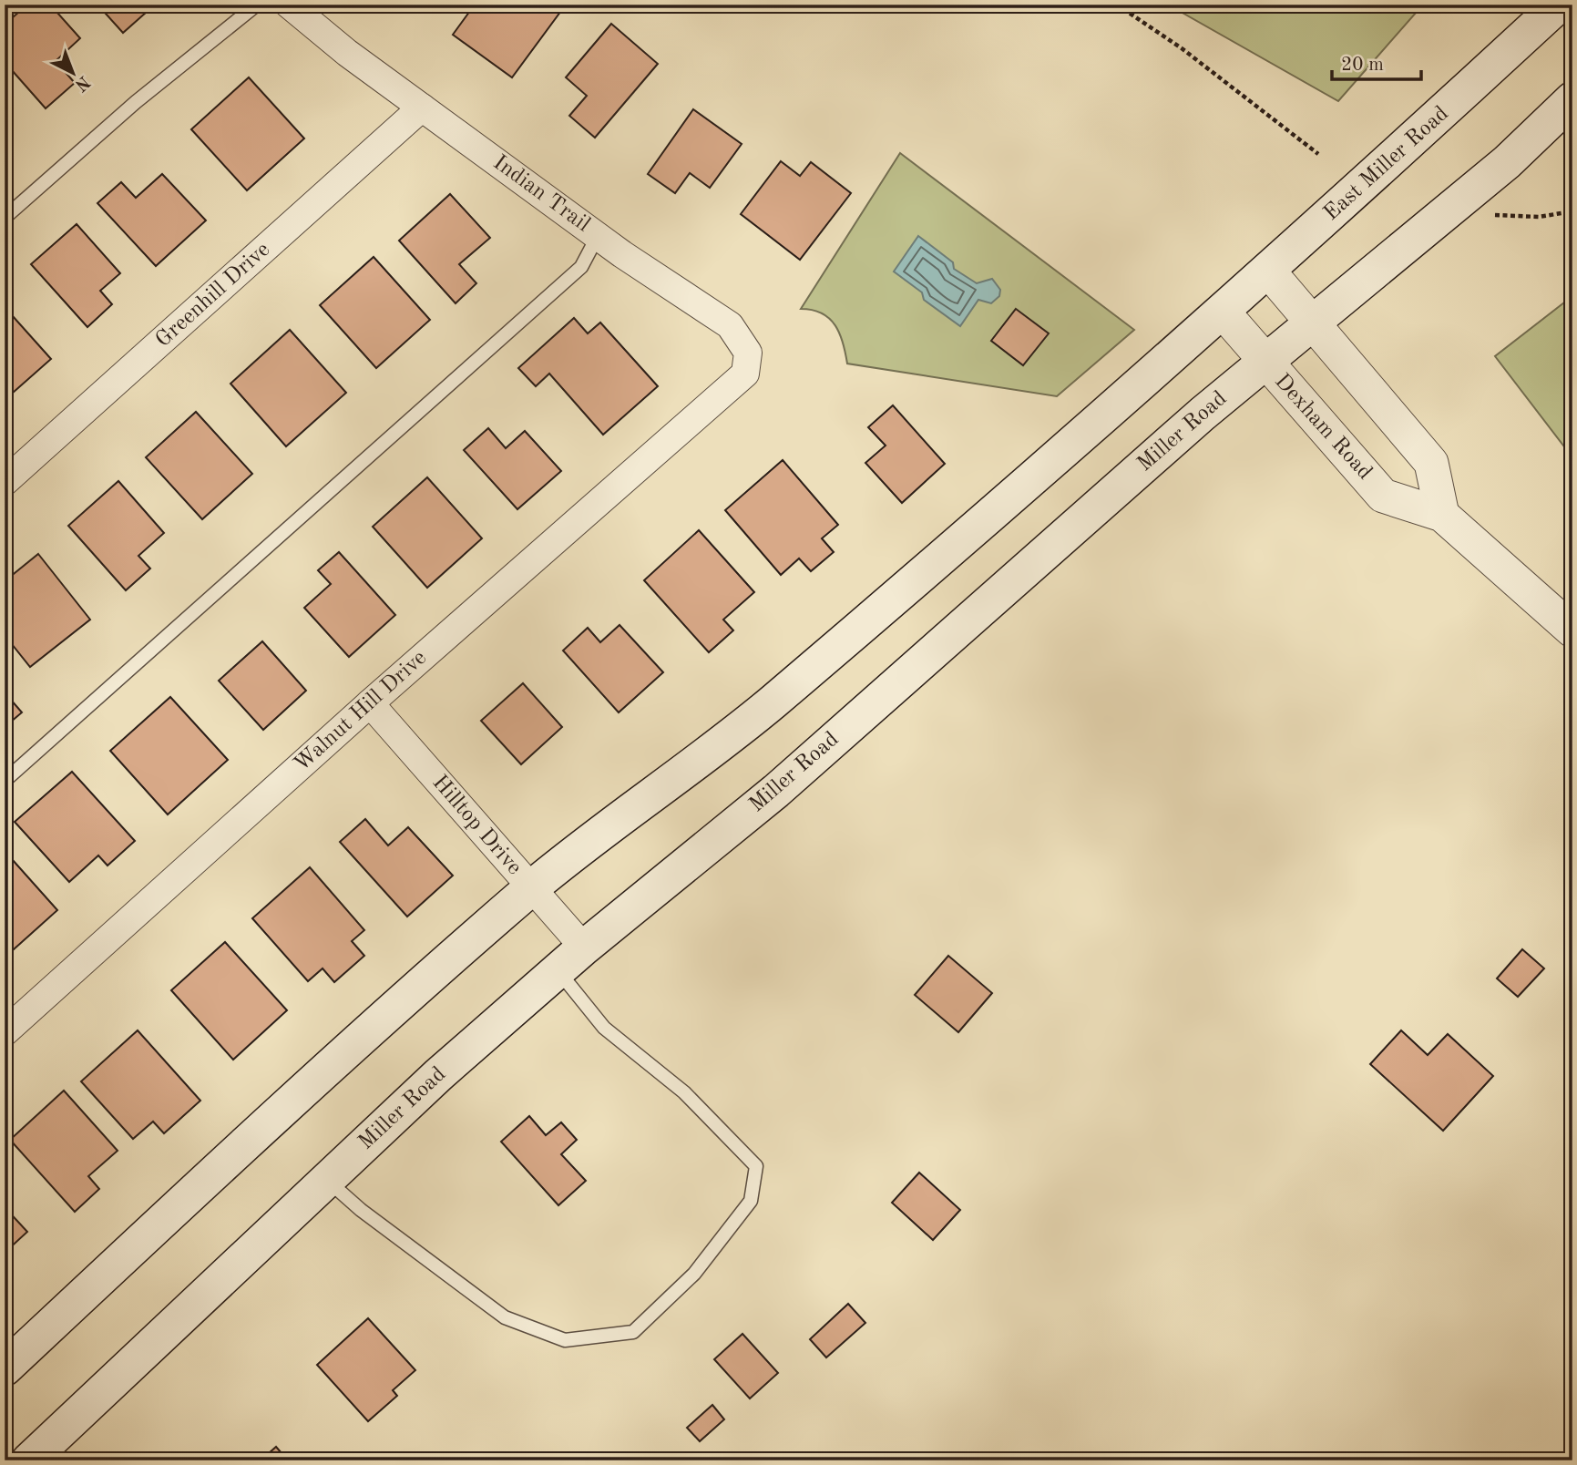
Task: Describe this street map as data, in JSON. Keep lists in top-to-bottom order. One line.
{"streets":{"main road":["East Miller Road","Miller Road"],"street":["Indian Trail","Greenhill Drive","Dexham Road","Walnut Hill Drive","Hilltop Drive"]},"crossings":[["Indian Trail","Greenhill Drive"],["Indian Trail","Walnut Hill Drive"],["Dexham Road","Miller Road"],["Miller Road","Hilltop Drive"],["Walnut Hill Drive","Hilltop Drive"]],"scale_bar":"20 m","north":"bottom right"}
